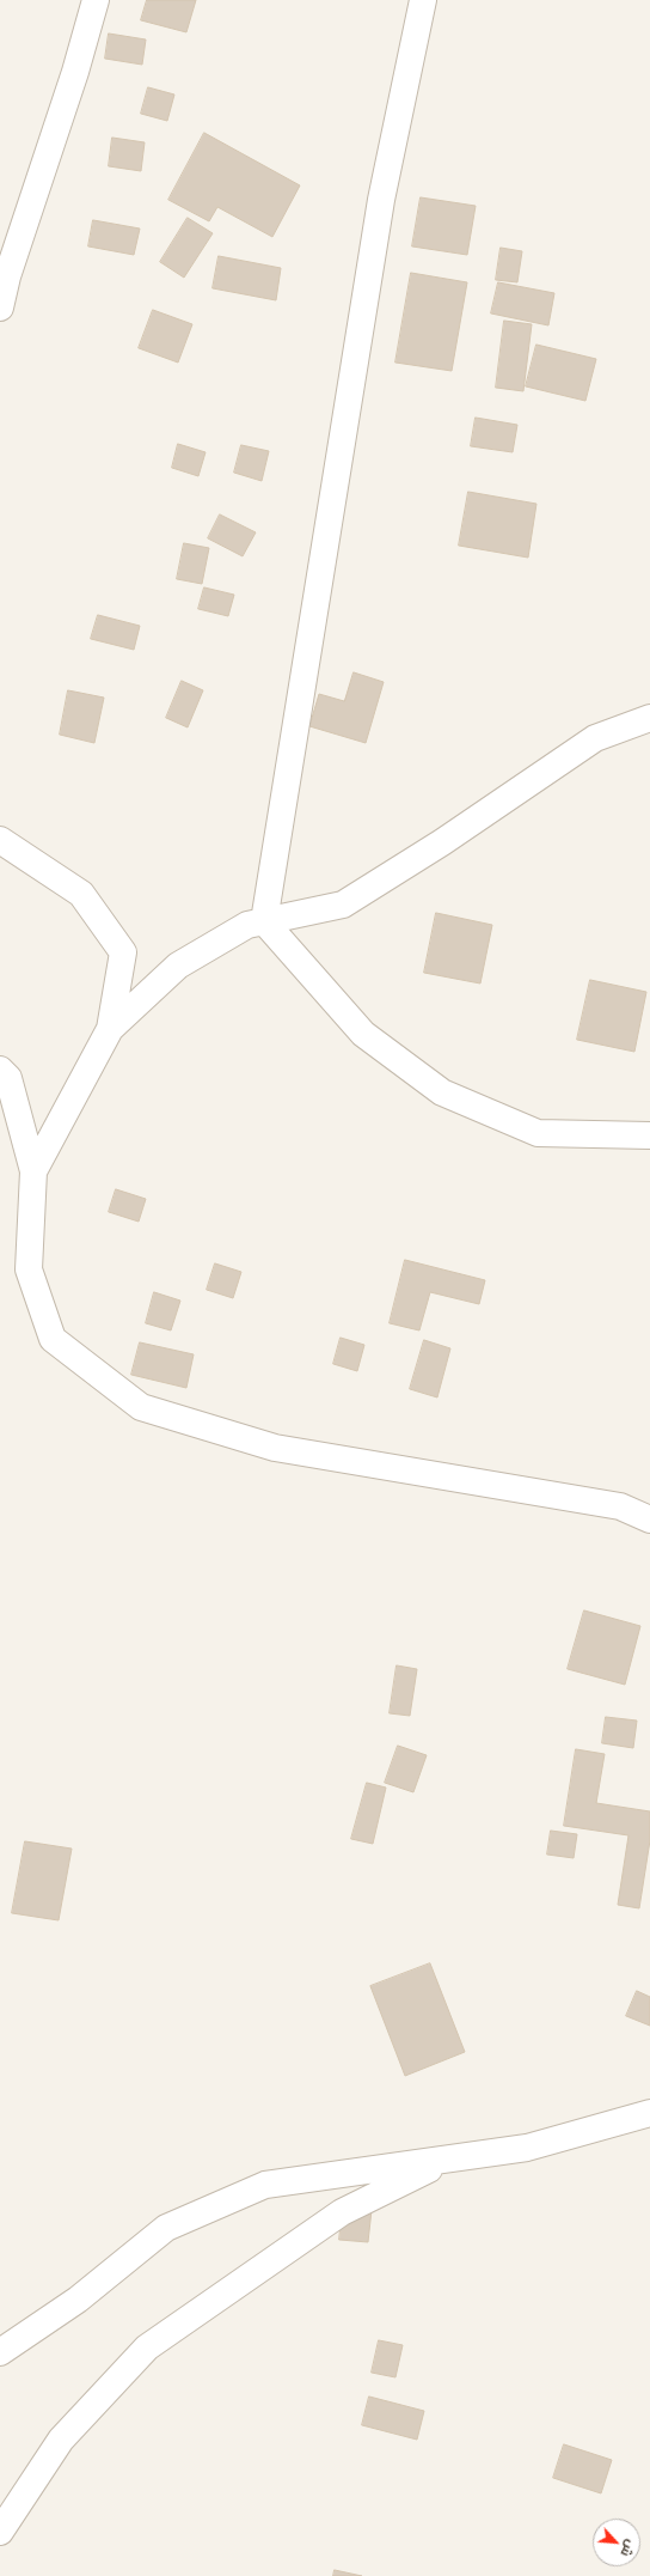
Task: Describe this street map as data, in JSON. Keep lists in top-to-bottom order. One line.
{"north":"bottom right"}
